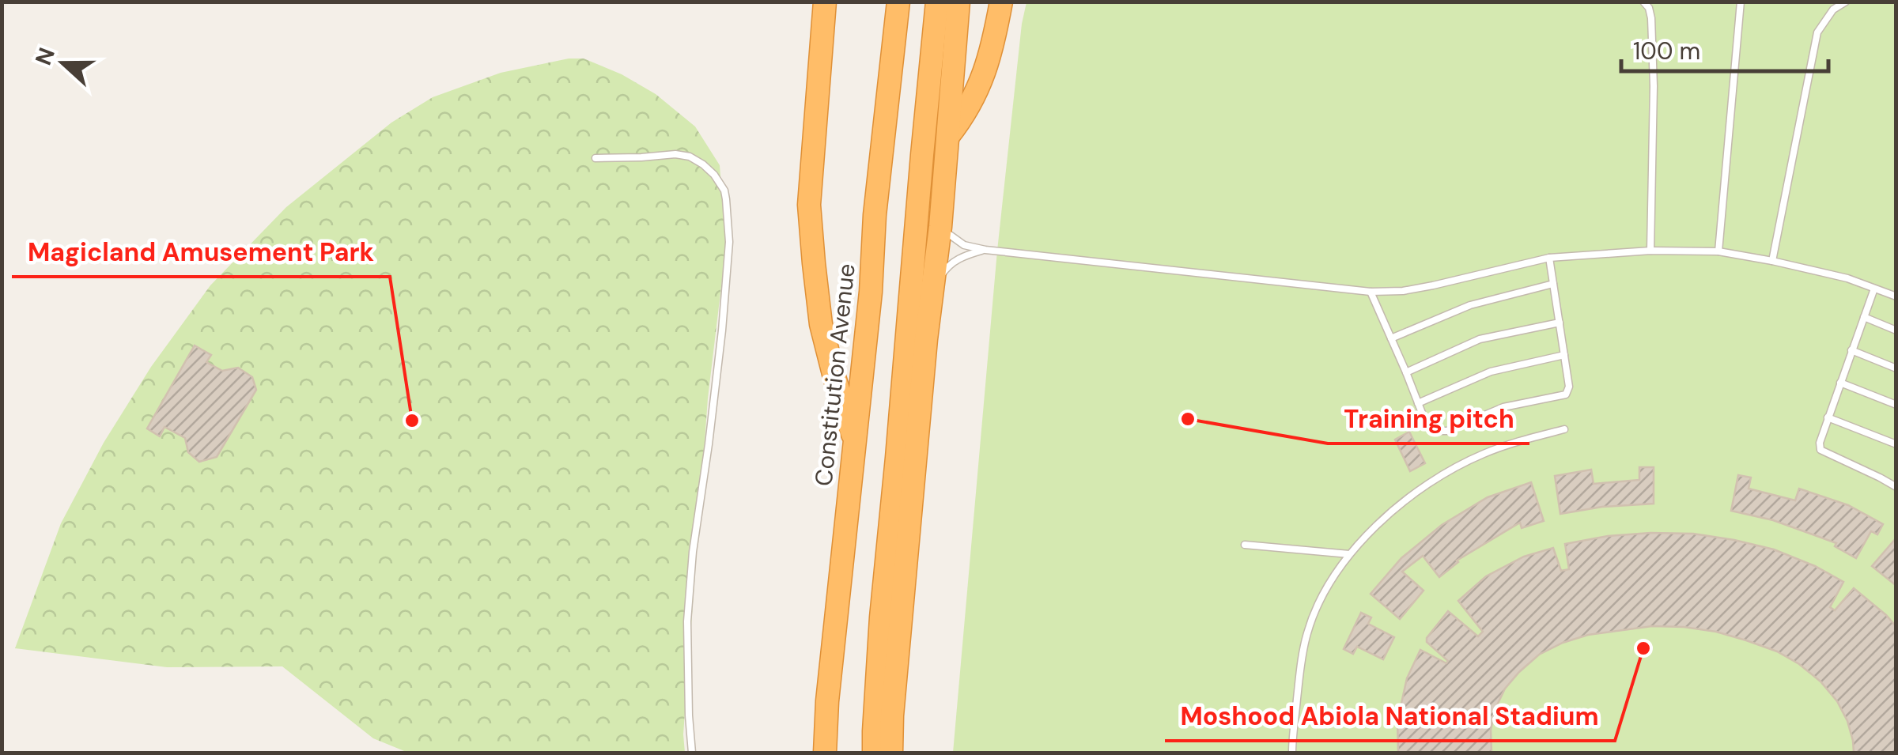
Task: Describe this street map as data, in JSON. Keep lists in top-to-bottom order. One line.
{"streets":{"highway":["Constitution Avenue"]},"places":["Training pitch","Magicland Amusement Park","Moshood Abiola National Stadium"],"scale_bar":"100 m","north":"left"}
